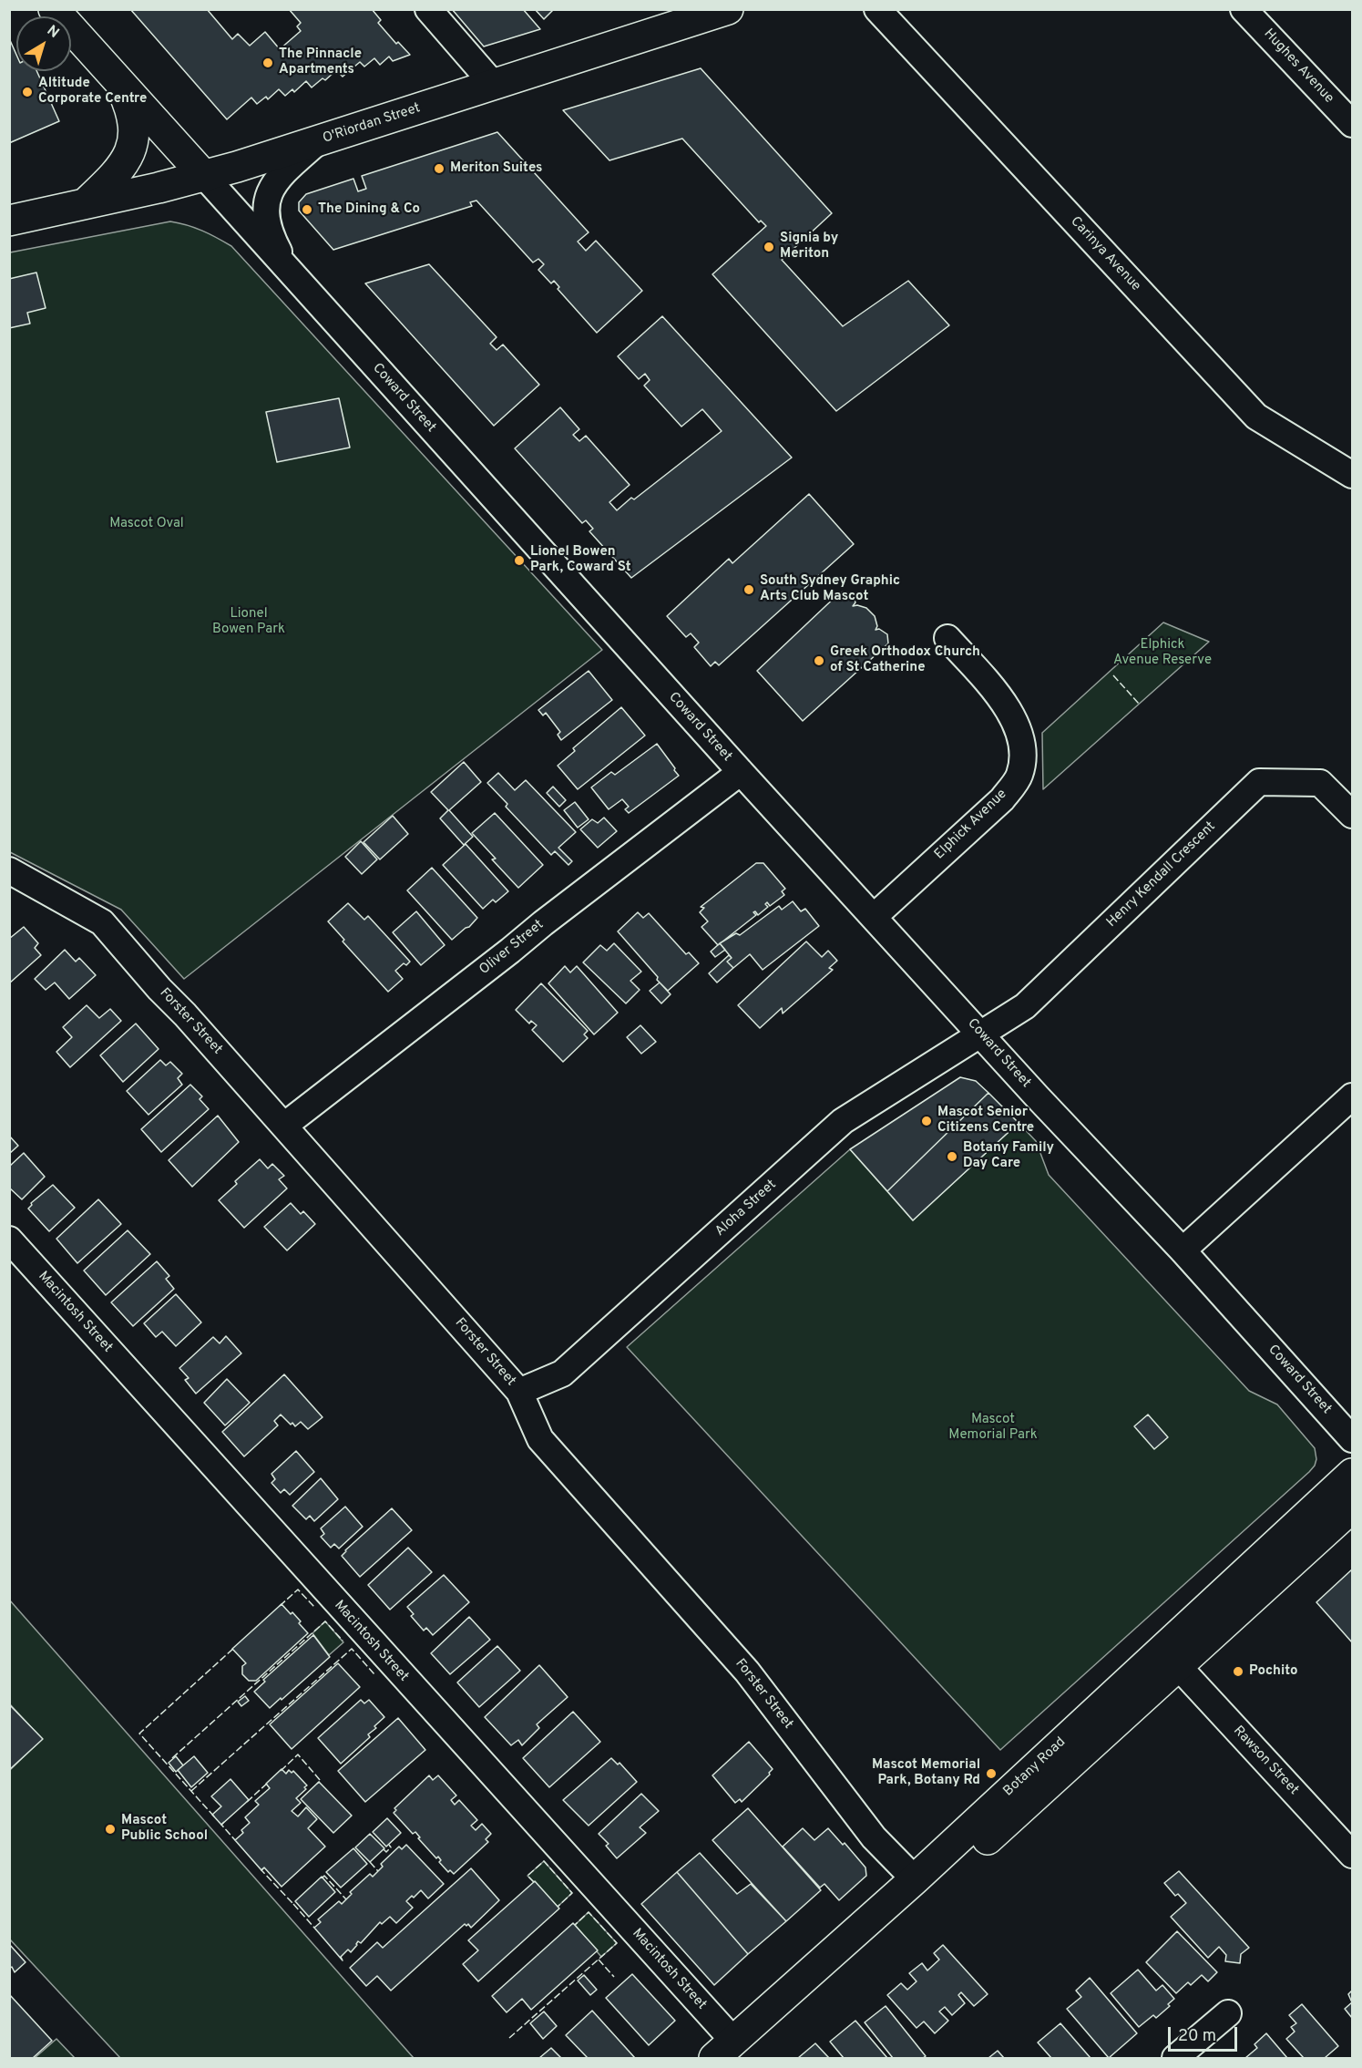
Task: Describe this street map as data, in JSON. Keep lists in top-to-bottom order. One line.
{"streets":{"main road":["O'Riordan Street","Coward Street","Botany Road"],"street":["Hughes Avenue","Carinya Avenue","Elphick Avenue","Henry Kendall Crescent","Oliver Street","Forster Street","Aloha Street","Macintosh Street","Rawson Street"]},"crossings":[["O'Riordan Street","Coward Street"],["Coward Street","Elphick Avenue"],["Coward Street","Henry Kendall Crescent"],["Coward Street","Oliver Street"],["Coward Street","Aloha Street"],["Henry Kendall Crescent","Aloha Street"],["Oliver Street","Forster Street"],["Forster Street","Aloha Street"],["Forster Street","Botany Road"],["Macintosh Street","Botany Road"],["Rawson Street","Botany Road"]],"parks":["Mascot Oval","Lionel Bowen Park","Elphick Avenue Reserve","Mascot Memorial Park"],"places":["The Pinnacle Apartments","Altitude Corporate Centre","Meriton Suites","The Dining & Co","Signia by Meriton","Lionel Bowen Park, Coward St","South Sydney Graphic Arts Club Mascot","Greek Orthodox Church of St Catherine","Mascot Senior Citizens Centre","Botany Family Day Care","Pochito","Mascot Memorial Park, Botany Rd","Mascot Public School"],"scale_bar":"20 m","north":"top right"}
